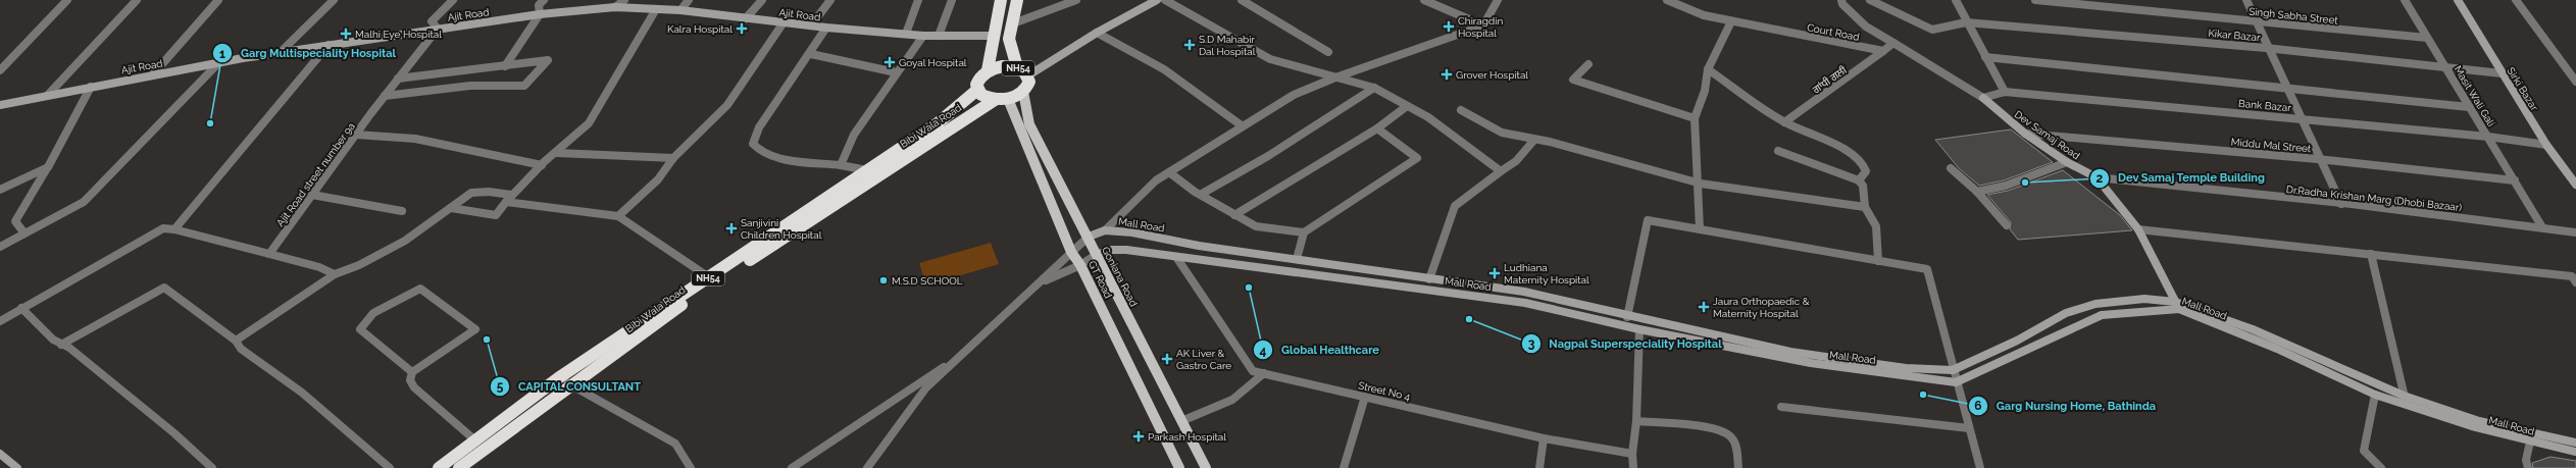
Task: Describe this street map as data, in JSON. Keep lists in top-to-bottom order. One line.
{"streets":{"highway":["NH54","Bibi Wala Road"],"main road":["Ajit Road","Sirki Bazar","Dev Samaj Road","Mall Road","Goniana Road","GT Road"],"street":["Singh Sabha Street","Court Road","Kikar Bazar","ਗਾਂਧੀ ਗਲੀ","Masit Wali Gali","Bank Bazar","Middu Mal Street","Ajit Road street number 9a","Dr.Radha Krishan Marg (Dhobi Bazaar)","Street No 4"]},"crossings":[["Ajit Road","NH54"],["Ajit Road","Ajit Road street number 9a"],["Singh Sabha Street","Masit Wali Gali"],["Court Road","ਗਾਂਧੀ ਗਲੀ"],["Kikar Bazar","Sirki Bazar"],["Kikar Bazar","Masit Wali Gali"],["NH54","Bibi Wala Road"],["NH54","Goniana Road"],["NH54","GT Road"],["Sirki Bazar","Bank Bazar"],["Masit Wali Gali","Bank Bazar"],["Masit Wali Gali","Middu Mal Street"],["Masit Wali Gali","Dr.Radha Krishan Marg (Dhobi Bazaar)"],["Bank Bazar","Dev Samaj Road"],["Bibi Wala Road","Goniana Road"],["Bibi Wala Road","GT Road"],["Dev Samaj Road","Middu Mal Street"],["Dev Samaj Road","Dr.Radha Krishan Marg (Dhobi Bazaar)"],["Dev Samaj Road","Mall Road"],["Mall Road","Goniana Road"],["Mall Road","Street No 4"],["Goniana Road","GT Road"]],"places":{"health":["Chiragdin Hospital","Kalra Hospital","Malhi Eye Hospital","S.D Mahabir Dal Hospital","Goyal Hospital","Grover Hospital","Sanjivini Children Hospital","Ludhiana Maternity Hospital","Jaura Orthopaedic & Maternity Hospital","AK Liver & Gastro Care","Parkash Hospital"],"other":["Garg Multispeciality Hospital","Dev Samaj Temple Building","M.S.D SCHOOL","Global Healthcare","Nagpal Superspeciality Hospital","CAPITAL CONSULTANT","Garg Nursing Home, Bathinda"]}}
